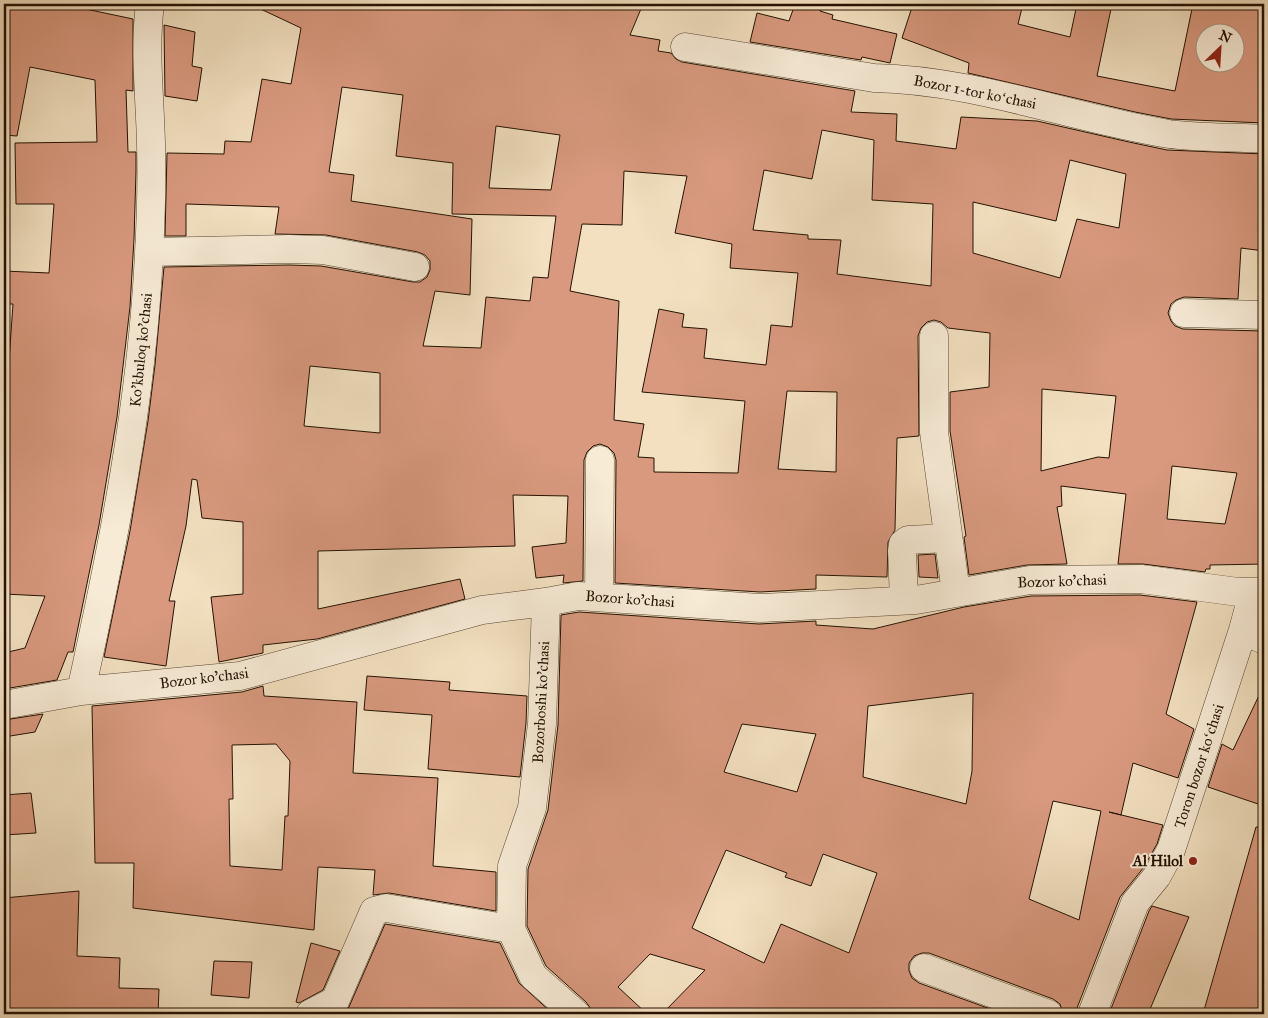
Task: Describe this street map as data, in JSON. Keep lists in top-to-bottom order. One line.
{"streets":{"street":["Bozor 1-tor koʻchasi","Ko'kbuloq ko'chasi","Bozor ko'chasi","Bozorboshi ko'chasi","Toron bozor koʻchasi"]},"crossings":[["Ko'kbuloq ko'chasi","Bozor ko'chasi"],["Bozor ko'chasi","Bozorboshi ko'chasi"],["Bozor ko'chasi","Toron bozor koʻchasi"]],"places":["Al Hilol"],"north":"top right"}
